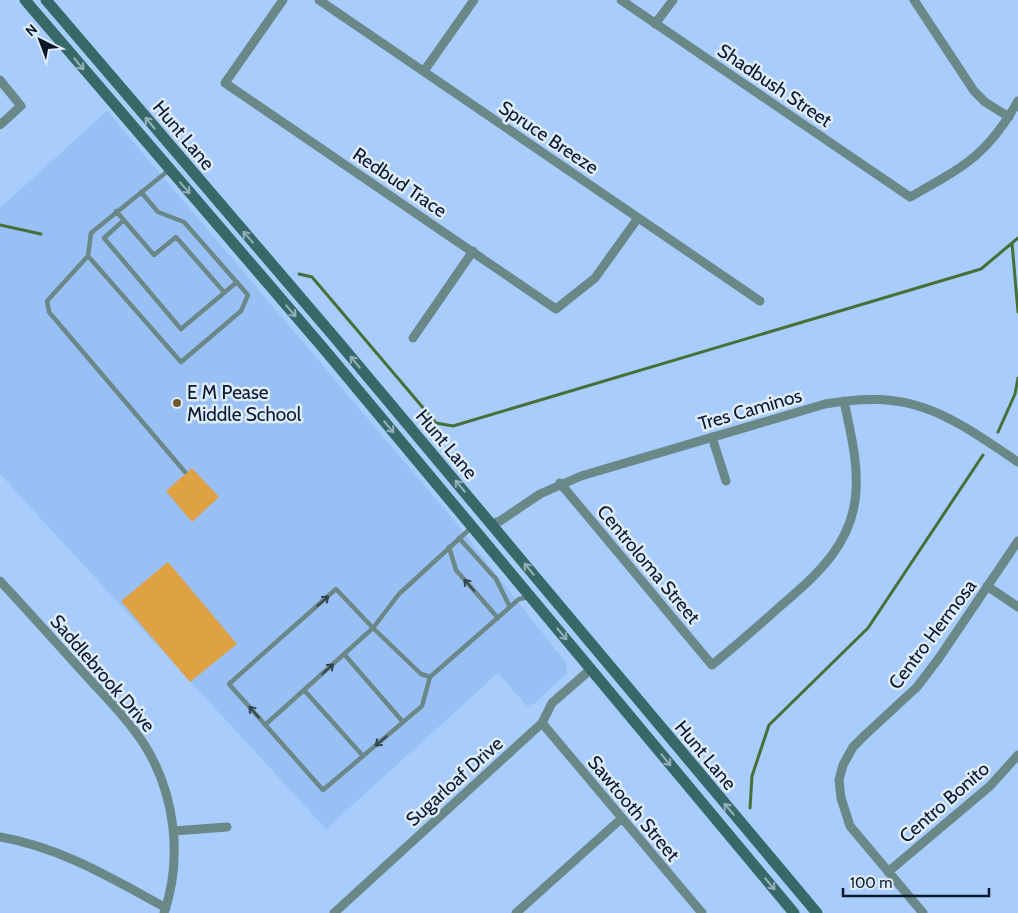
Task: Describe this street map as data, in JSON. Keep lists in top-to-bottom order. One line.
{"streets":{"main road":["Hunt Lane"],"street":["Shadbush Street","Spruce Breeze","Redbud Trace","Tres Caminos","Centroloma Street","Centro Hermosa","Saddlebrook Drive","Sugarloaf Drive","Centro Bonito","Sawtooth Street"]},"crossings":[["Hunt Lane","Tres Caminos"],["Hunt Lane","Sugarloaf Drive"],["Spruce Breeze","Redbud Trace"],["Tres Caminos","Centroloma Street"],["Centro Hermosa","Centro Bonito"],["Sugarloaf Drive","Sawtooth Street"]],"places":["E M Pease Middle School"],"scale_bar":"100 m","north":"top left"}
